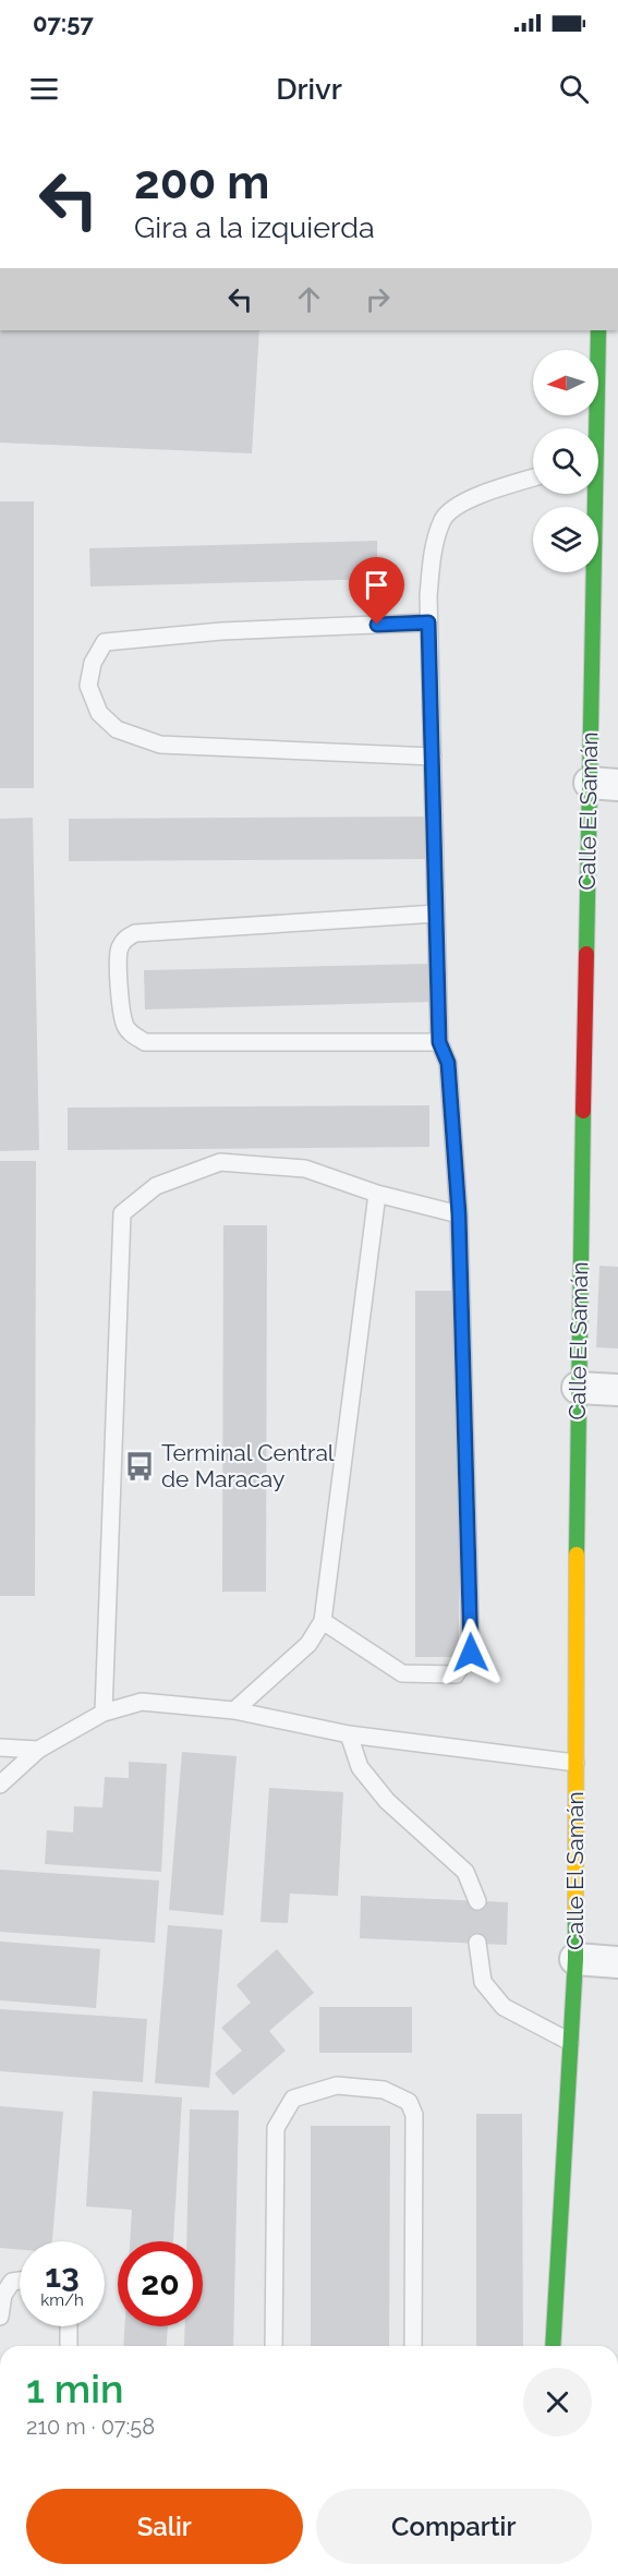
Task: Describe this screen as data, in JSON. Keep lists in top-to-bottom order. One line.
{"streets":{"street":["Calle El Samán"]},"places":{"bus stop":["Terminal Central de Maracay"]},"north":"left","page":{"status":"07:57","header":"Drivr","turn":["200 m","Gira a la izquierda"],"speed":"13 km/h","limit":"20","heading":["1 min","210 m · 07:58"],"buttons":["Salir","Compartir"]}}
